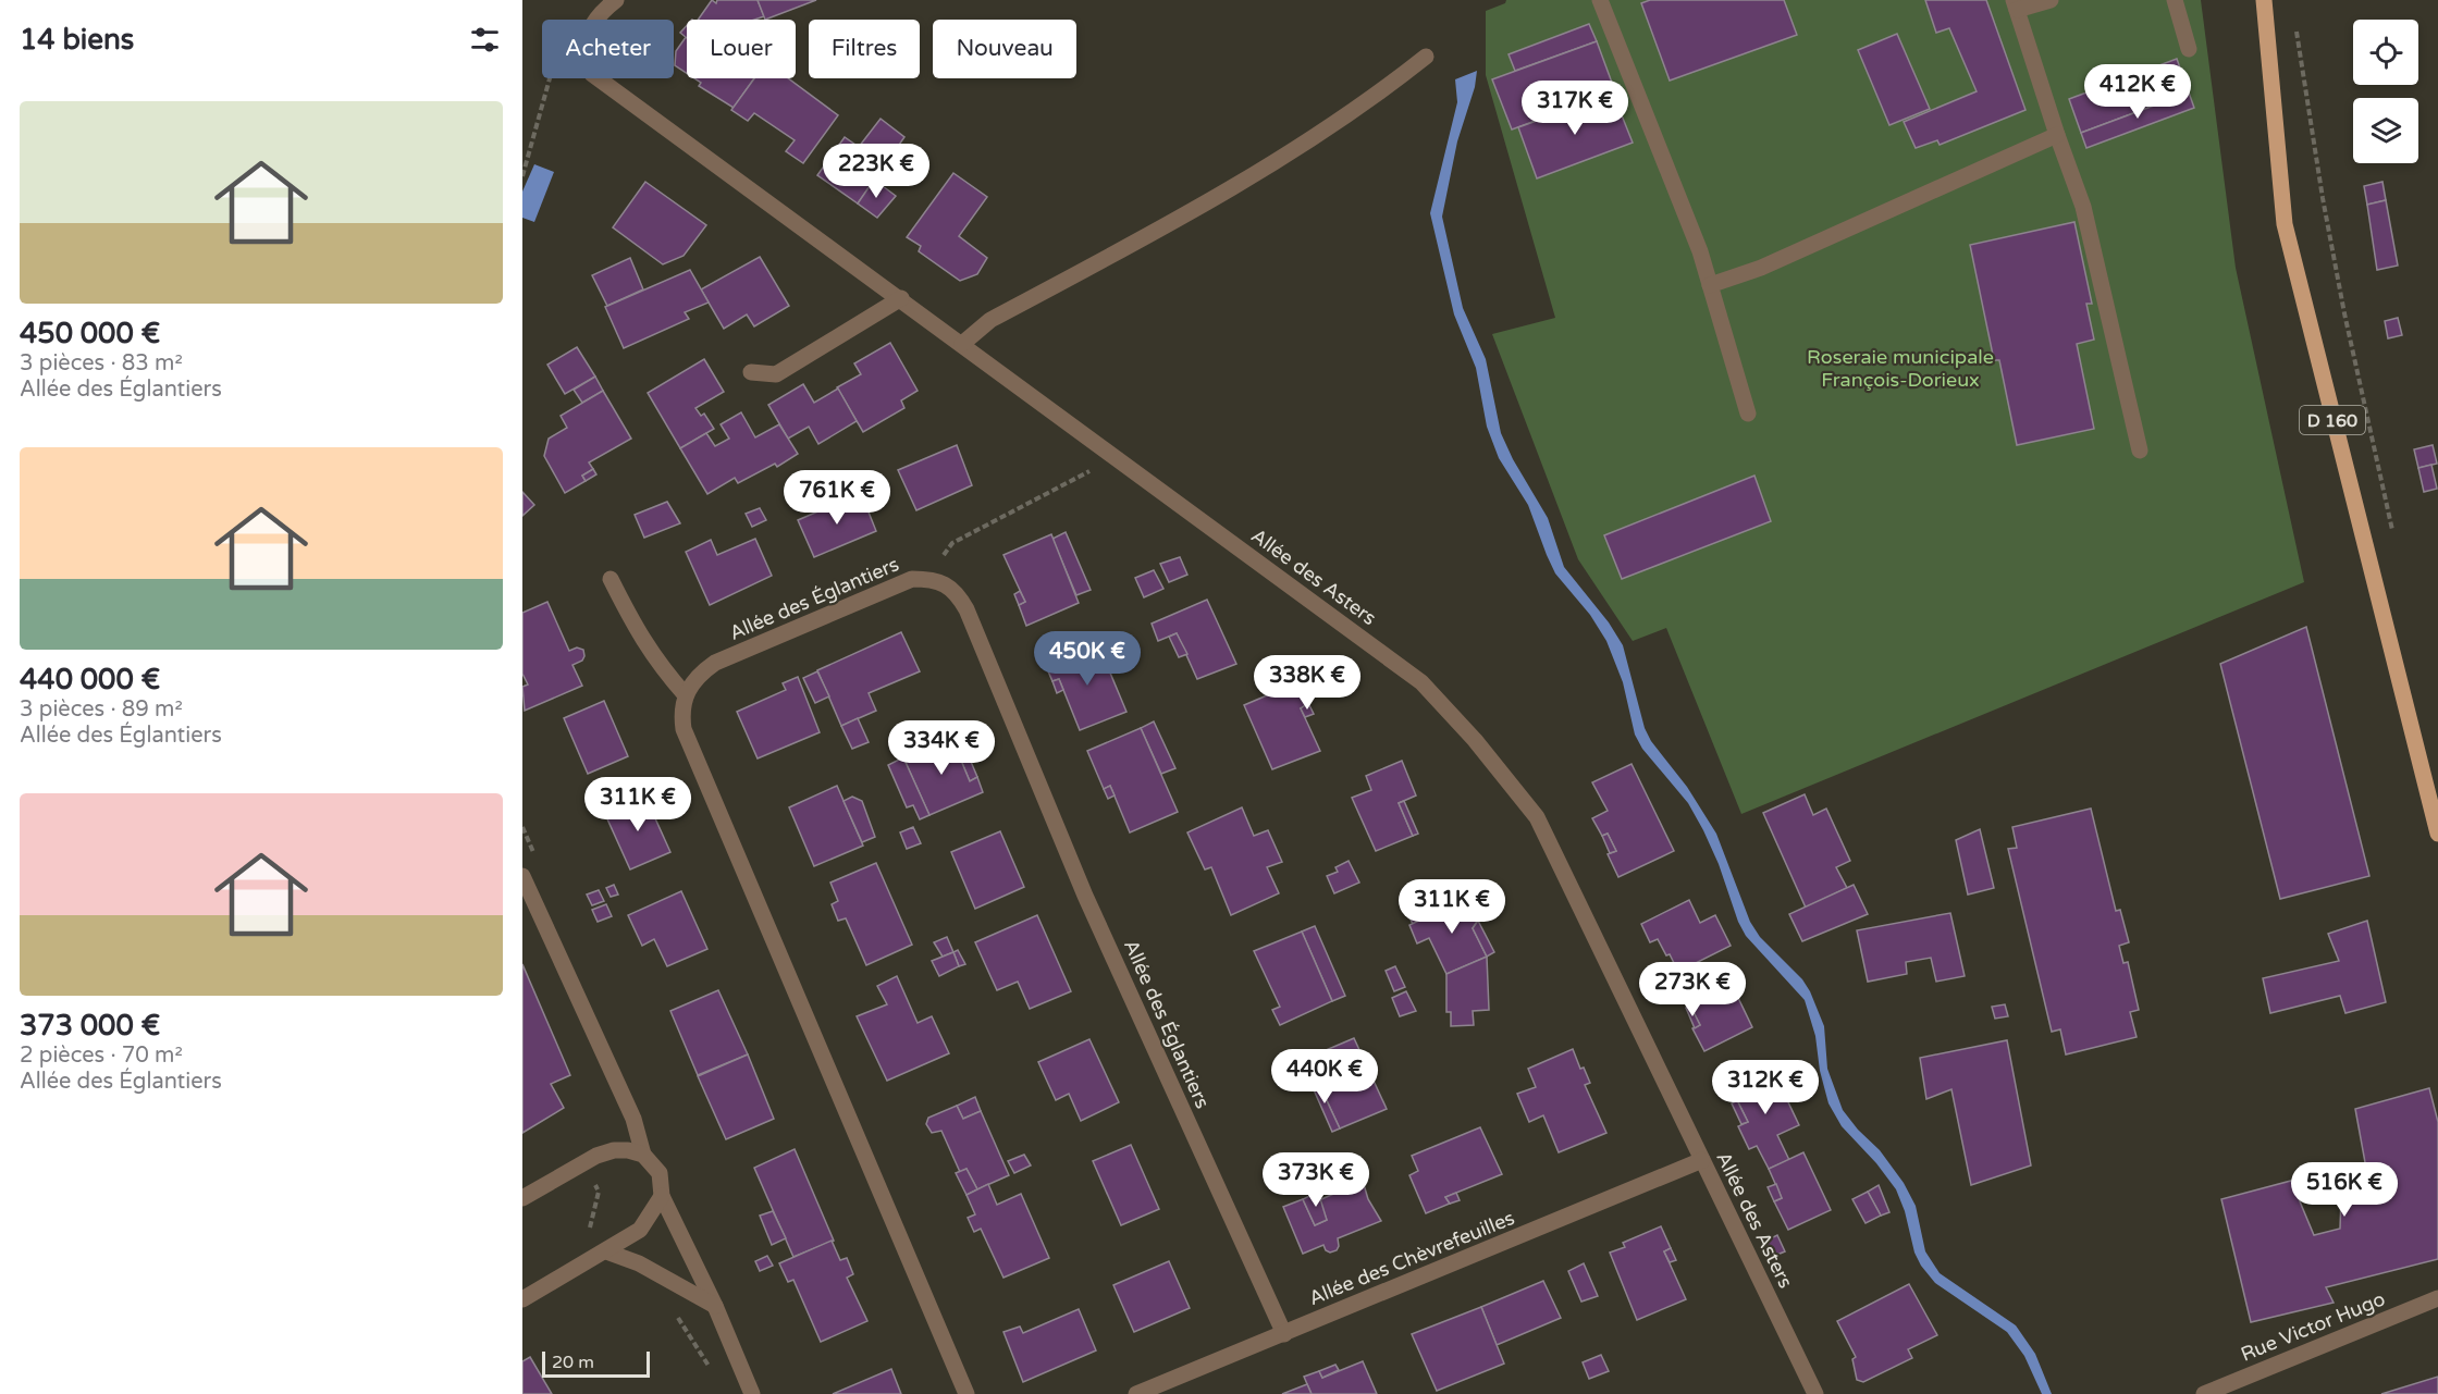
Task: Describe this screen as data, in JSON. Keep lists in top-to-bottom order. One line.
{"streets":{"main road":["D 160"],"street":["Allée des Asters","Allée des Églantiers","Allée des Chèvrefeuilles","Rue Victor Hugo"]},"crossings":[["Allée des Asters","Allée des Chèvrefeuilles"],["Allée des Églantiers","Allée des Chèvrefeuilles"]],"parks":["Roseraie municipale François-Dorieux"],"scale_bar":"20 m","page":{"heading":"14 biens","chip":["Acheter","Louer","Filtres","Nouveau"],"price":["412K €","317K €","223K €","761K €","450K €","338K €","334K €","311K €","311K €","273K €","440K €","312K €","373K €","516K €"],"list":[{"name":"450 000 €","note":"3 pièces · 83 m² · Allée des Églantiers"},{"name":"440 000 €","note":"3 pièces · 89 m² · Allée des Églantiers"},{"name":"373 000 €","note":"2 pièces · 70 m² · Allée des Églantiers"}],"scale":"20 m"}}
